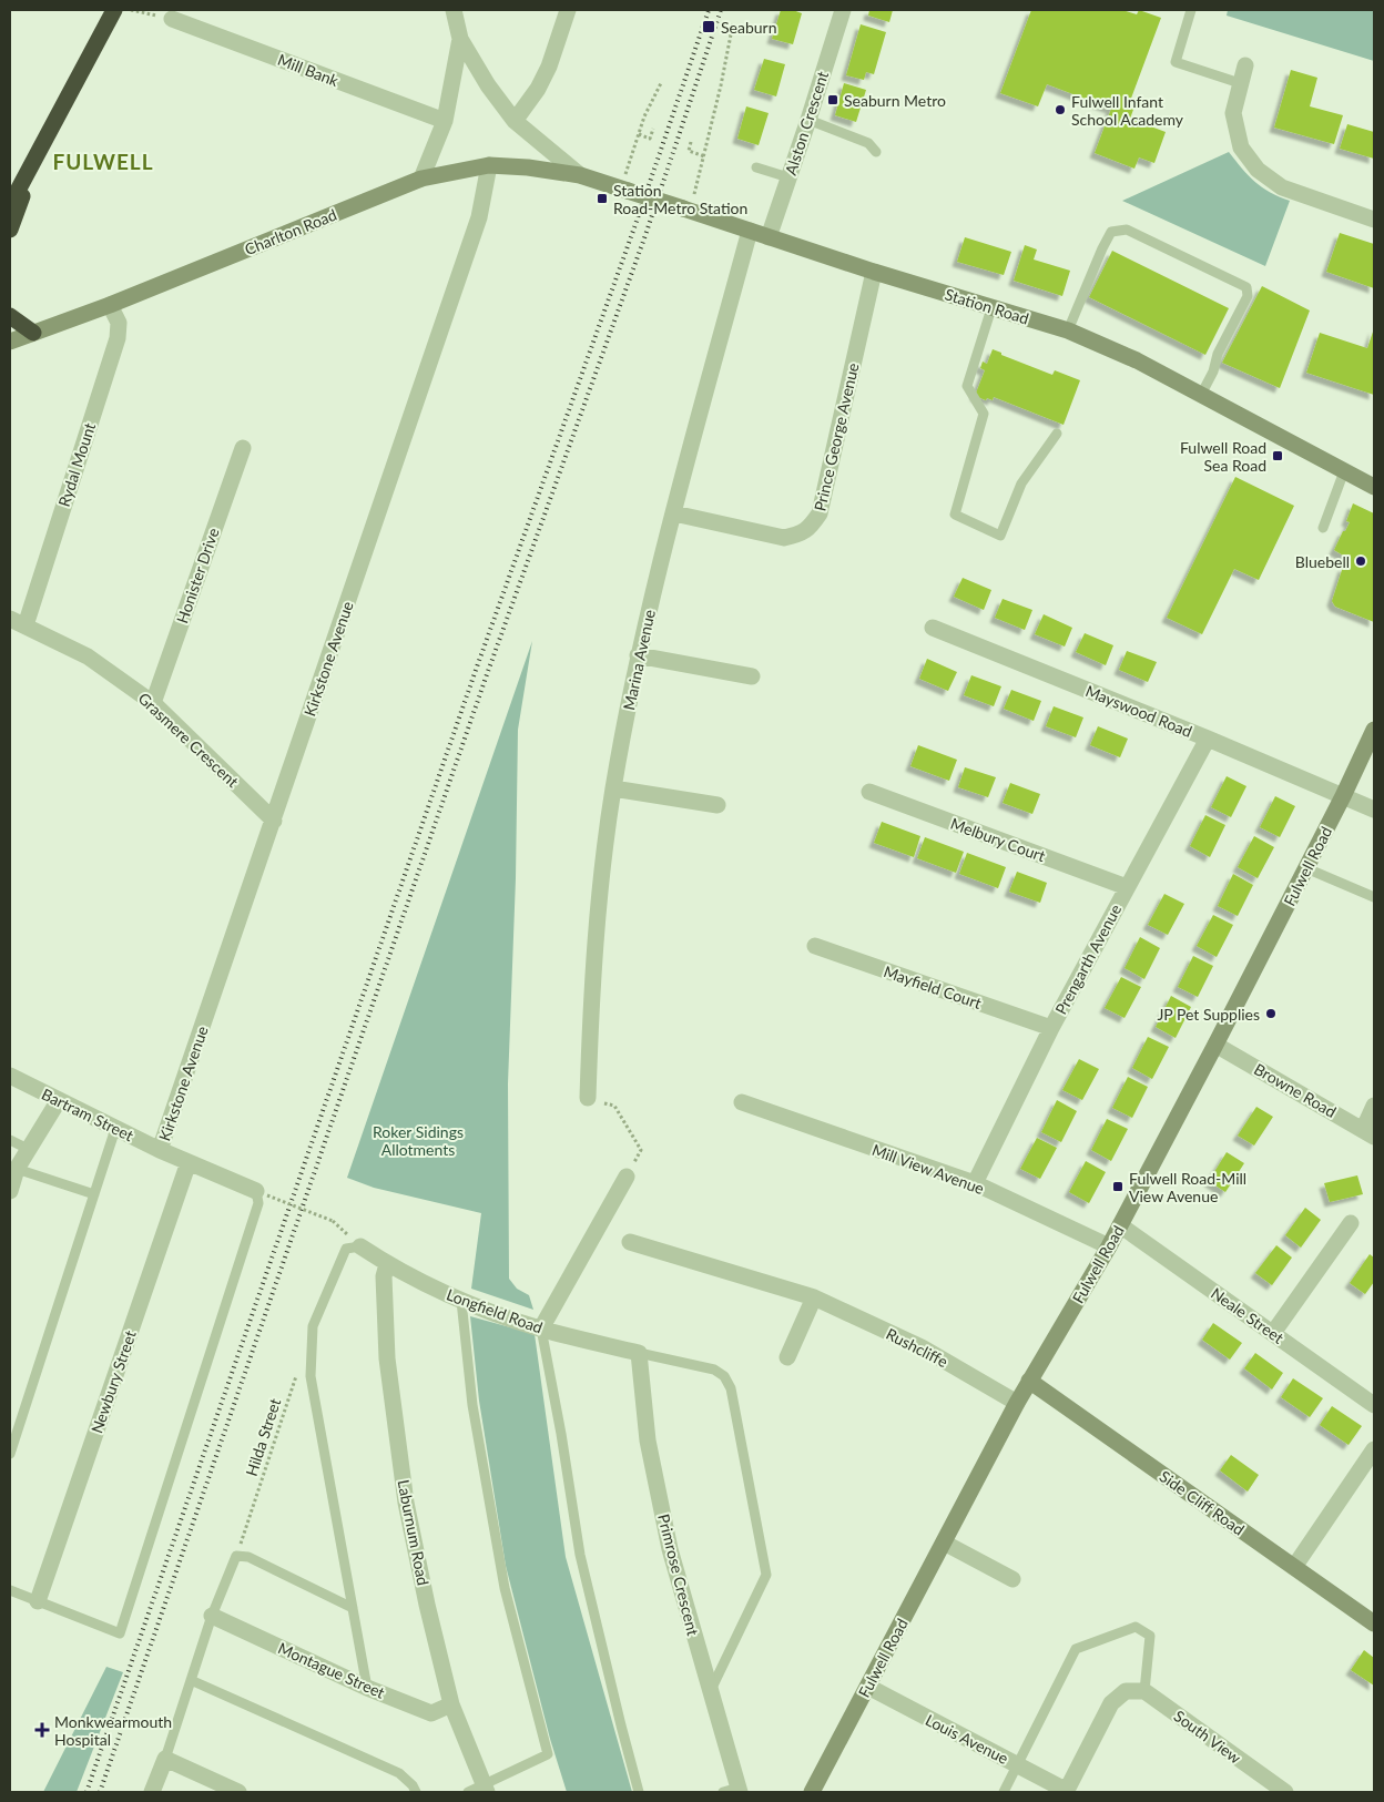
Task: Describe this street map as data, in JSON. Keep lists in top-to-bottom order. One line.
{"streets":{"street":["Mill Bank","Alston Crescent","Charlton Road","Station Road","Prince George Avenue","Rydal Mount","Honister Drive","Kirkstone Avenue","Marina Avenue","Mayswood Road","Grasmere Crescent","Melbury Court","Fulwell Road","Prengarth Avenue","Mayfield Court","Browne Road","Bartram Street","Mill View Avenue","Longfield Road","Neale Street","Rushcliffe","Newbury Street","Side Cliff Road","Laburnum Road","Primrose Crescent","Montague Street","South View","Louis Avenue"],"path":["Hilda Street"]},"crossings":[["Alston Crescent","Station Road"],["Charlton Road","Station Road"],["Charlton Road","Rydal Mount"],["Charlton Road","Kirkstone Avenue"],["Station Road","Prince George Avenue"],["Station Road","Marina Avenue"],["Prince George Avenue","Marina Avenue"],["Rydal Mount","Grasmere Crescent"],["Honister Drive","Grasmere Crescent"],["Kirkstone Avenue","Grasmere Crescent"],["Kirkstone Avenue","Bartram Street"],["Mayswood Road","Fulwell Road"],["Mayswood Road","Prengarth Avenue"],["Melbury Court","Prengarth Avenue"],["Fulwell Road","Browne Road"],["Fulwell Road","Mill View Avenue"],["Fulwell Road","Neale Street"],["Fulwell Road","Rushcliffe"],["Fulwell Road","Side Cliff Road"],["Fulwell Road","Louis Avenue"],["Prengarth Avenue","Mayfield Court"],["Prengarth Avenue","Mill View Avenue"],["Bartram Street","Newbury Street"],["Longfield Road","Laburnum Road"],["Longfield Road","Primrose Crescent"],["Laburnum Road","Montague Street"]],"districts":["FULWELL"],"parks":["Roker Sidings Allotments"],"places":{"transit":["Seaburn","Seaburn Metro","Station Road-Metro Station","Fulwell Road Sea Road","Fulwell Road-Mill View Avenue"],"other":["Fulwell Infant School Academy","Bluebell","JP Pet Supplies"],"health":["Monkwearmouth Hospital"]}}
